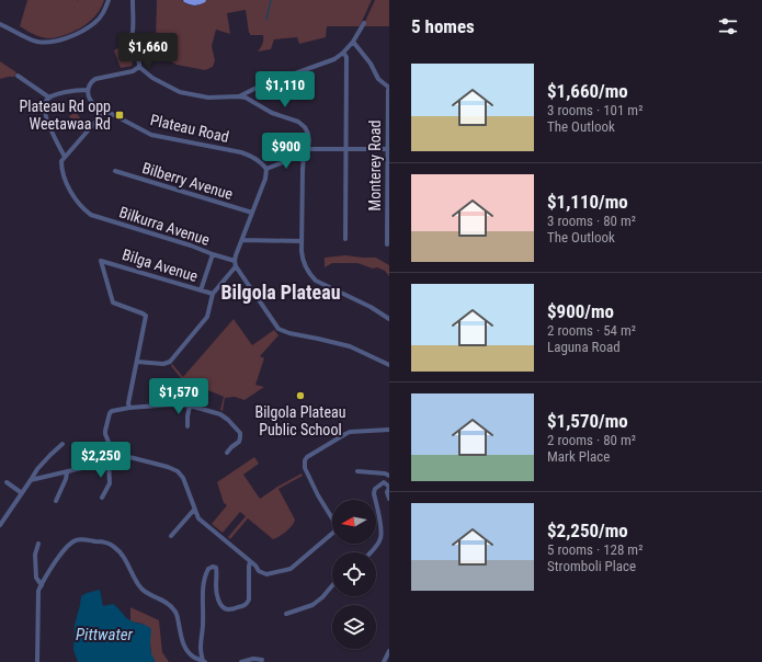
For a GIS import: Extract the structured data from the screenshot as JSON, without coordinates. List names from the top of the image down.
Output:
{
  "streets": {
    "street": [
      "Plateau Road",
      "Monterey Road",
      "Bilberry Avenue",
      "Bilkurra Avenue",
      "Bilga Avenue"
    ]
  },
  "districts": ["Bilgola Plateau"],
  "water": ["Pittwater"],
  "places": {
    "transit": ["Plateau Rd opp Weetawaa Rd"],
    "other": ["Bilgola Plateau Public School"]
  },
  "north": "left",
  "page": {
    "heading": "5 homes",
    "price": [
      "$1,660",
      "$1,110",
      "$900",
      "$1,570",
      "$2,250"
    ],
    "list": [
      {
        "name": "$1,660/mo",
        "note": "3 rooms · 101 m² · The Outlook"
      },
      {
        "name": "$1,110/mo",
        "note": "3 rooms · 80 m² · The Outlook"
      },
      {
        "name": "$900/mo",
        "note": "2 rooms · 54 m² · Laguna Road"
      },
      {
        "name": "$1,570/mo",
        "note": "2 rooms · 80 m² · Mark Place"
      },
      {
        "name": "$2,250/mo",
        "note": "5 rooms · 128 m² · Stromboli Place"
      }
    ]
  }
}
